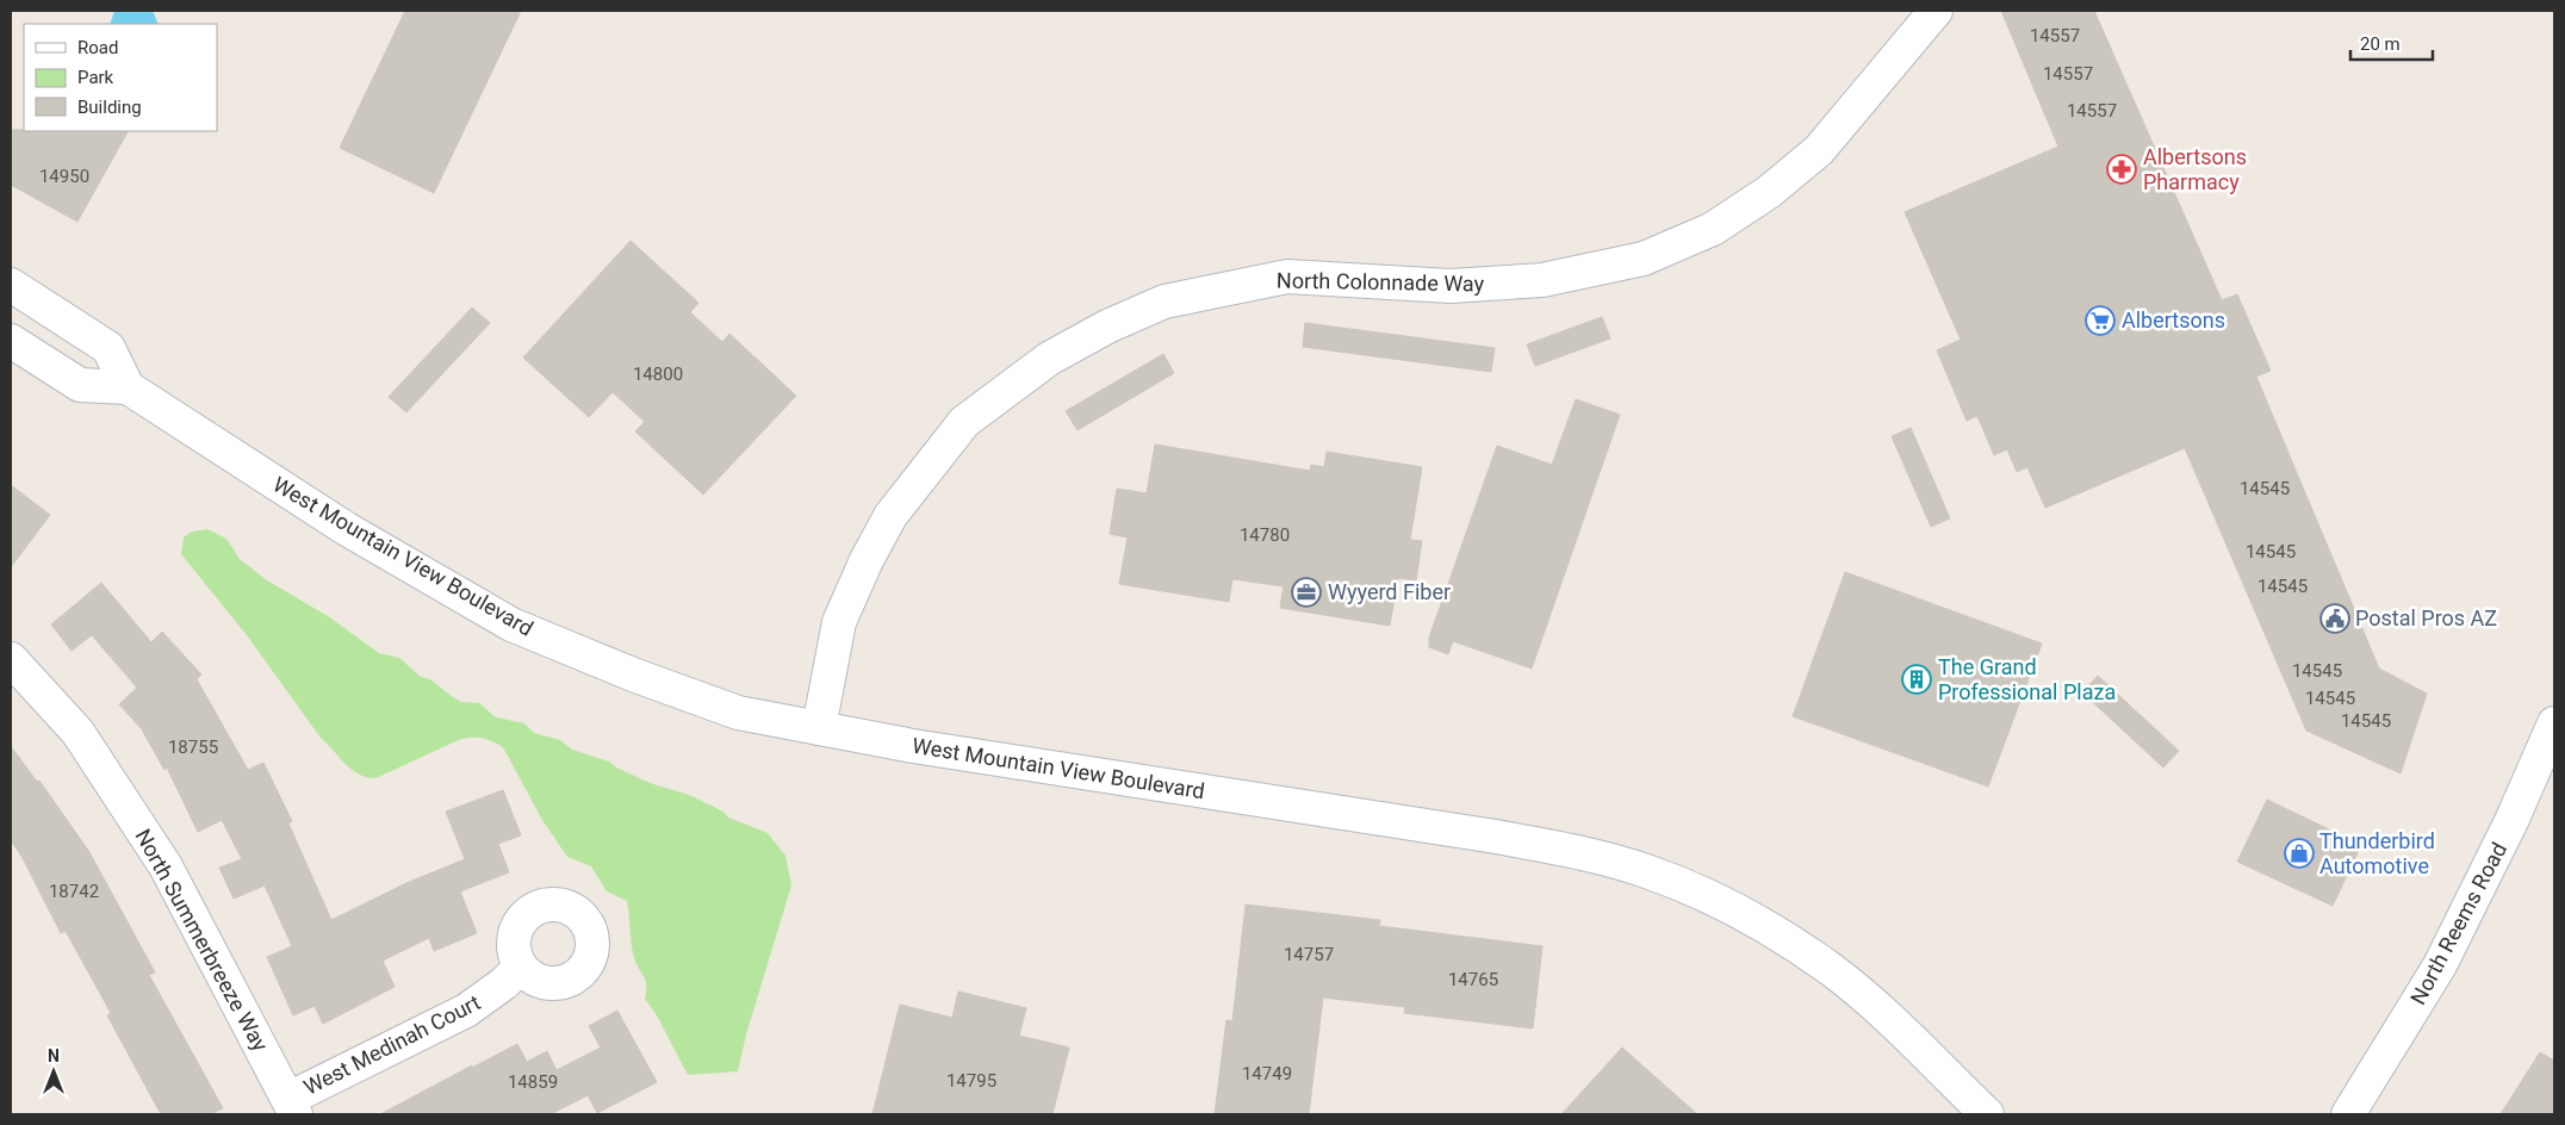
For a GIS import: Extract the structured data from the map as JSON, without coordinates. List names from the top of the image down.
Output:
{
  "streets": {
    "street": [
      "North Colonnade Way",
      "West Mountain View Boulevard",
      "North Reems Road",
      "North Summerbreeze Way",
      "West Medinah Court"
    ]
  },
  "crossings": [
    ["North Colonnade Way", "West Mountain View Boulevard"],
    ["North Summerbreeze Way", "West Medinah Court"]
  ],
  "places": {
    "pharmacy": ["Albertsons Pharmacy"],
    "supermarket": ["Albertsons"],
    "office": ["Wyyerd Fiber"],
    "public building": ["Postal Pros AZ"],
    "building": ["The Grand Professional Plaza"],
    "shop": ["Thunderbird Automotive"]
  },
  "house_numbers": [
    "14557",
    "14557",
    "14557",
    "14950",
    "14800",
    "14545",
    "14780",
    "14545",
    "14545",
    "14545",
    "14545",
    "14545",
    "18755",
    "18742",
    "14757",
    "14765",
    "14749",
    "14795",
    "14859"
  ],
  "legend": ["Road", "Park", "Building"],
  "scale_bar": "20 m",
  "north": "top"
}
